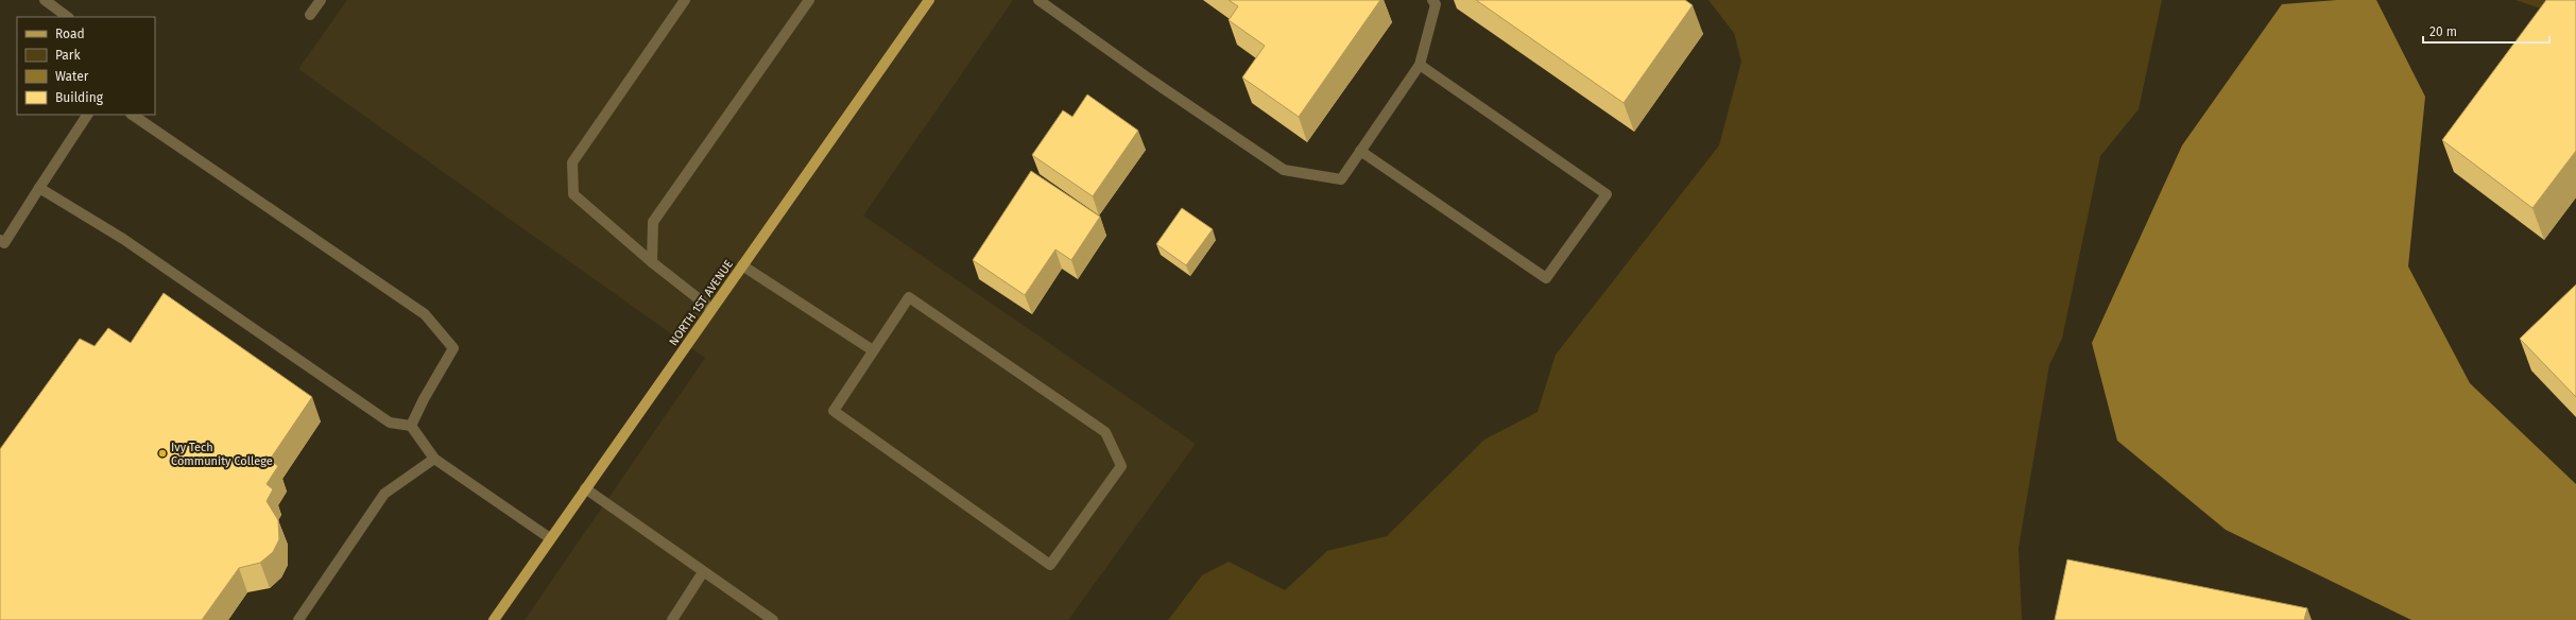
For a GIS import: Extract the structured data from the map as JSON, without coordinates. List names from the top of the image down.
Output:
{
  "streets": {
    "main road": ["NORTH 1ST AVENUE"]
  },
  "places": ["Ivy Tech Community College"],
  "legend": [
    "Road",
    "Park",
    "Water",
    "Building"
  ],
  "scale_bar": "20 m"
}
